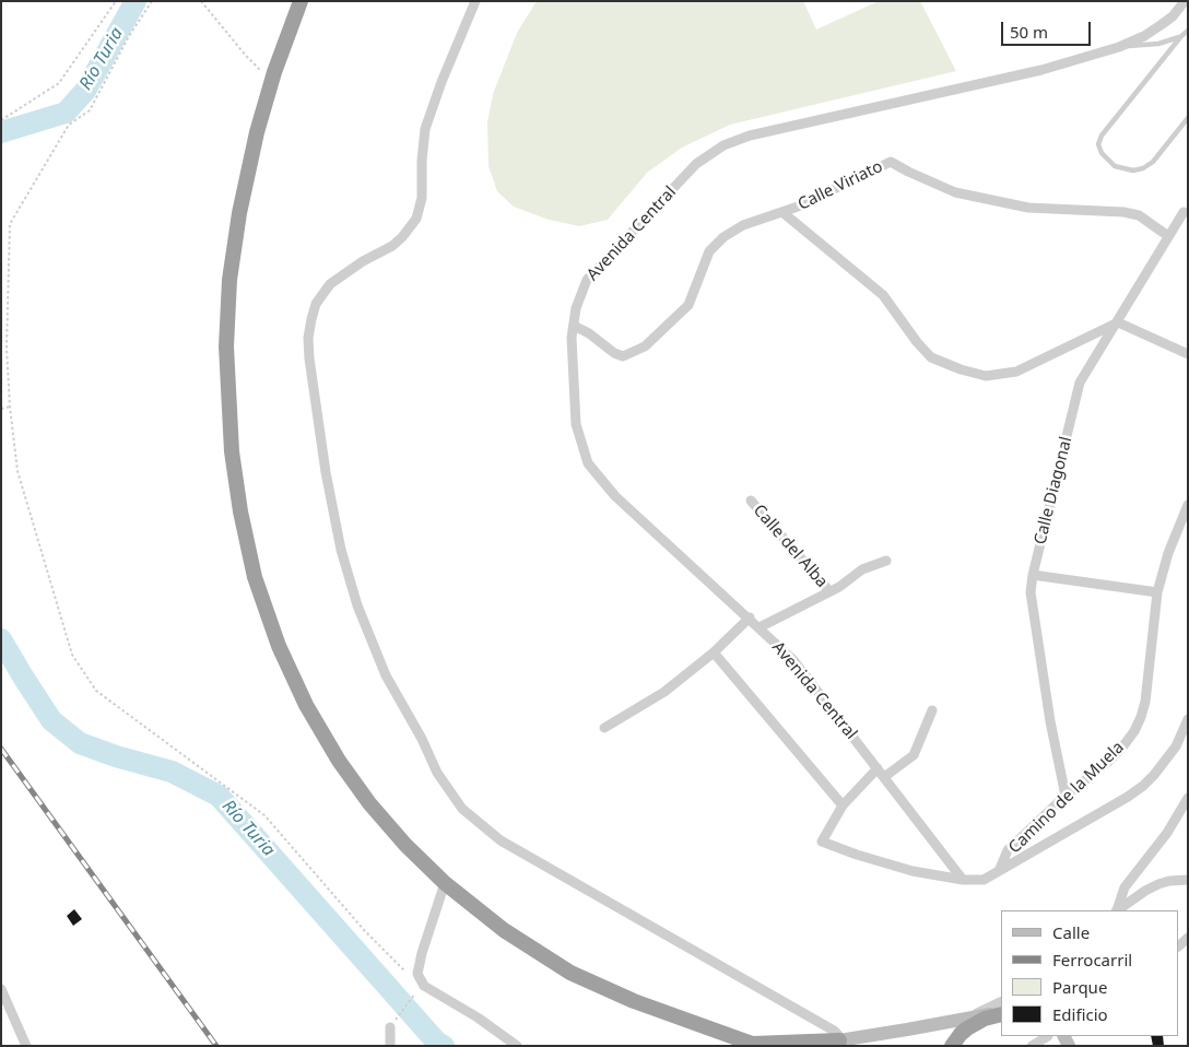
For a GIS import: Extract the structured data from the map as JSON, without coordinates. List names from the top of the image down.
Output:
{
  "streets": {
    "street": [
      "Calle Viriato",
      "Avenida Central",
      "Calle Diagonal",
      "Calle del Alba",
      "Camino de la Muela"
    ]
  },
  "crossings": [
    ["Calle Viriato", "Avenida Central"],
    ["Calle Viriato", "Calle Diagonal"],
    ["Calle Diagonal", "Camino de la Muela"]
  ],
  "water": ["Río Turia"],
  "legend": [
    "Calle",
    "Ferrocarril",
    "Parque",
    "Edificio"
  ],
  "scale_bar": "50 m"
}
